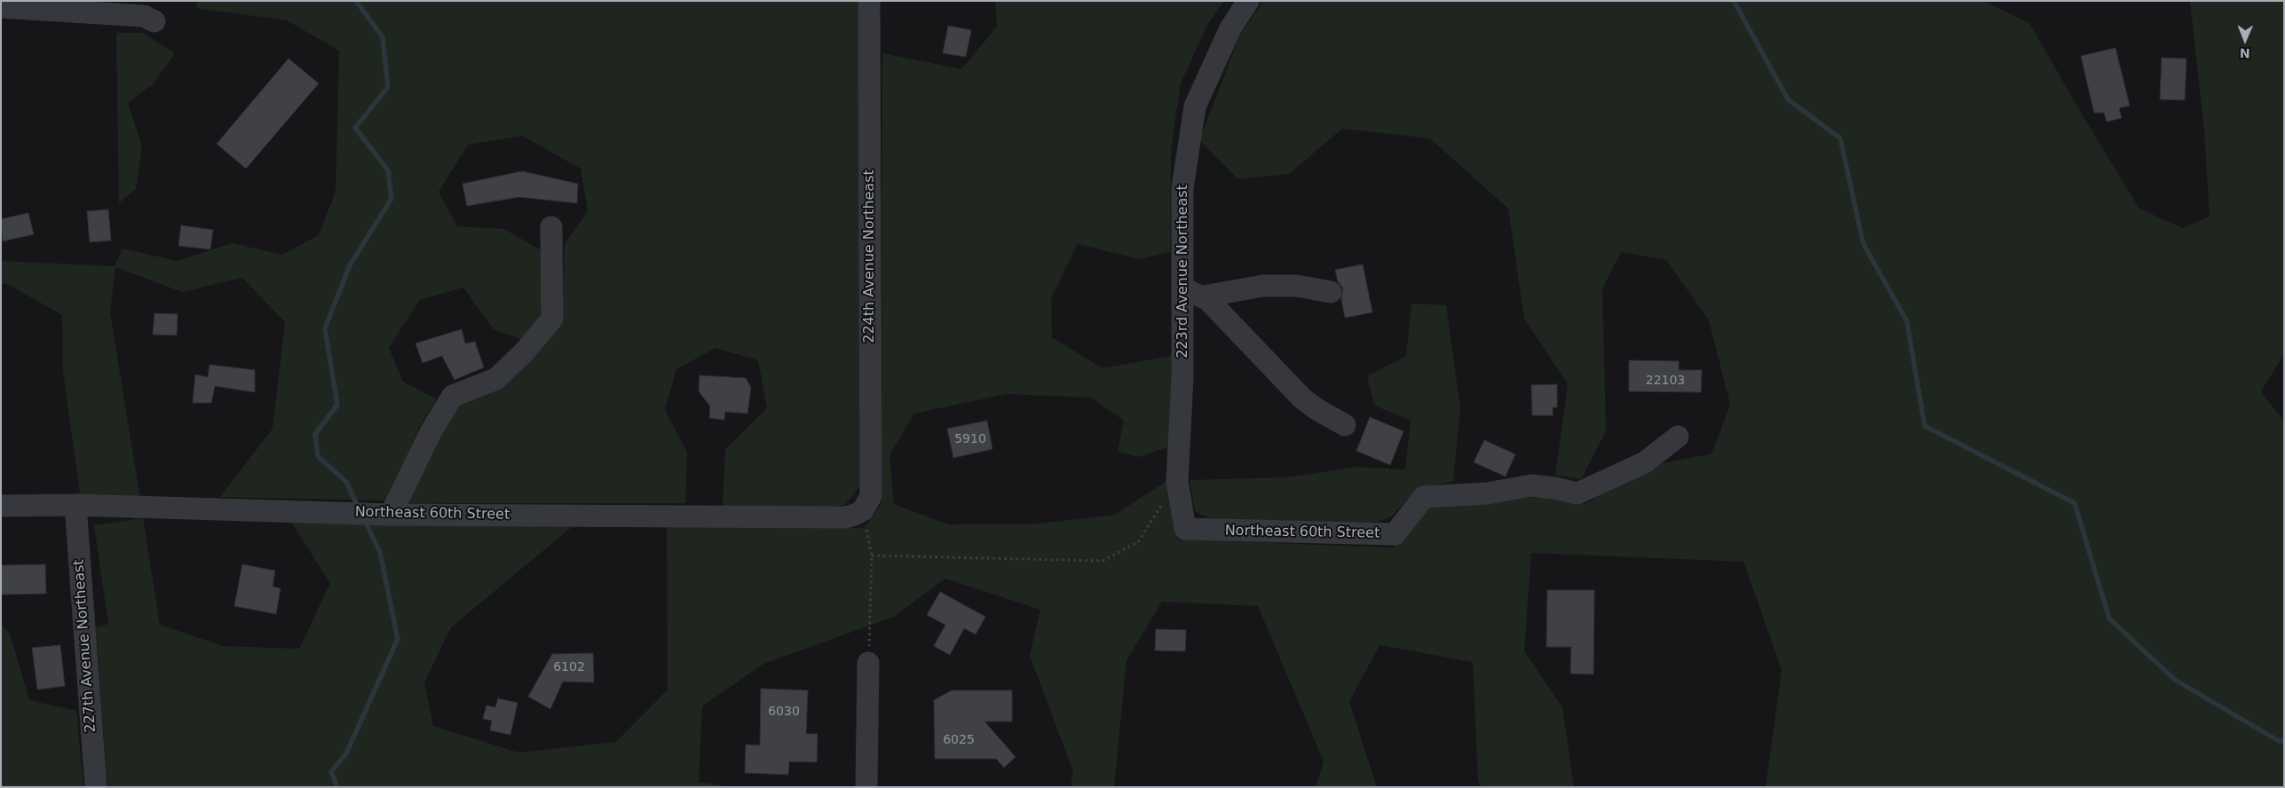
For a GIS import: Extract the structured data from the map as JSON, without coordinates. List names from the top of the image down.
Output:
{
  "streets": {
    "street": [
      "224th Avenue Northeast",
      "223rd Avenue Northeast",
      "Northeast 60th Street",
      "227th Avenue Northeast"
    ]
  },
  "crossings": [
    ["224th Avenue Northeast", "Northeast 60th Street"],
    ["223rd Avenue Northeast", "Northeast 60th Street"],
    ["Northeast 60th Street", "227th Avenue Northeast"]
  ],
  "house_numbers": [
    "22103",
    "5910",
    "6102",
    "6030",
    "6025"
  ],
  "north": "bottom"
}
